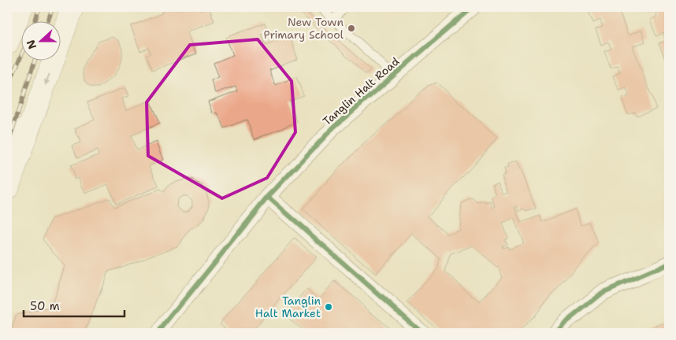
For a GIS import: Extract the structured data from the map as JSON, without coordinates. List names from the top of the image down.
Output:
{
  "streets": {
    "street": ["Tanglin Halt Road"]
  },
  "places": ["New Town Primary School", "Tanglin Halt Market"],
  "scale_bar": "50 m",
  "north": "left"
}
